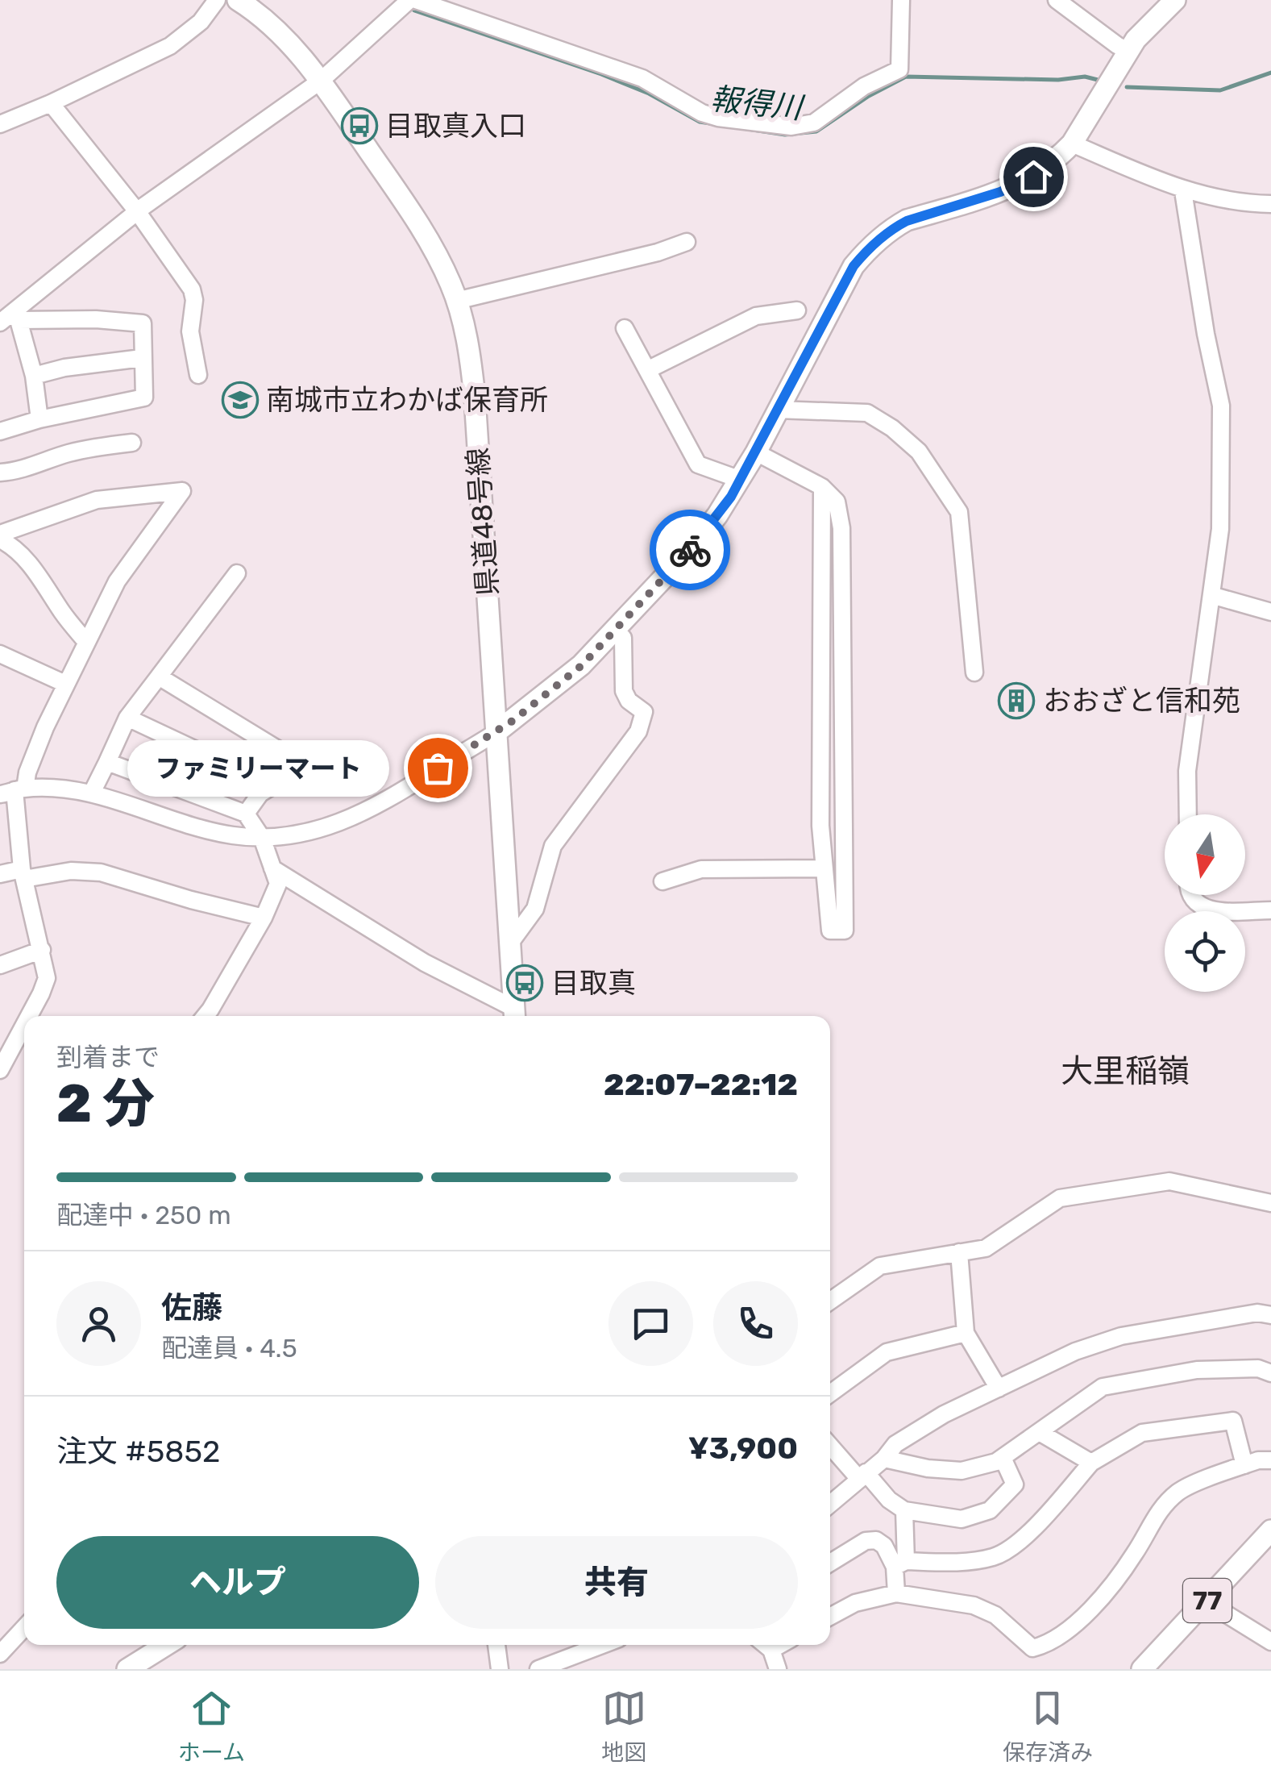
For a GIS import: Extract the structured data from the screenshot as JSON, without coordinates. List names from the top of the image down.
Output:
{
  "streets": {
    "main road": ["県道48号線", "77"]
  },
  "districts": ["大里稲嶺"],
  "water": ["報得川"],
  "places": {
    "bus stop": ["目取真入口", "目取真"],
    "school or university": ["南城市立わかば保育所"],
    "building": ["おおざと信和苑"],
    "other": ["ファミリーマート"]
  },
  "north": "bottom",
  "page": {
    "bubble": "ファミリーマート",
    "heading": ["2 分", "到着まで", "22:07–22:12"],
    "panel": [
      "佐藤",
      "配達員 · 4.5",
      "注文 #5852",
      "¥3,900"
    ],
    "bar": "配達中 · 250 m",
    "buttons": ["ヘルプ", "共有"],
    "tabs": ["ホーム", "地図", "保存済み"]
  }
}
